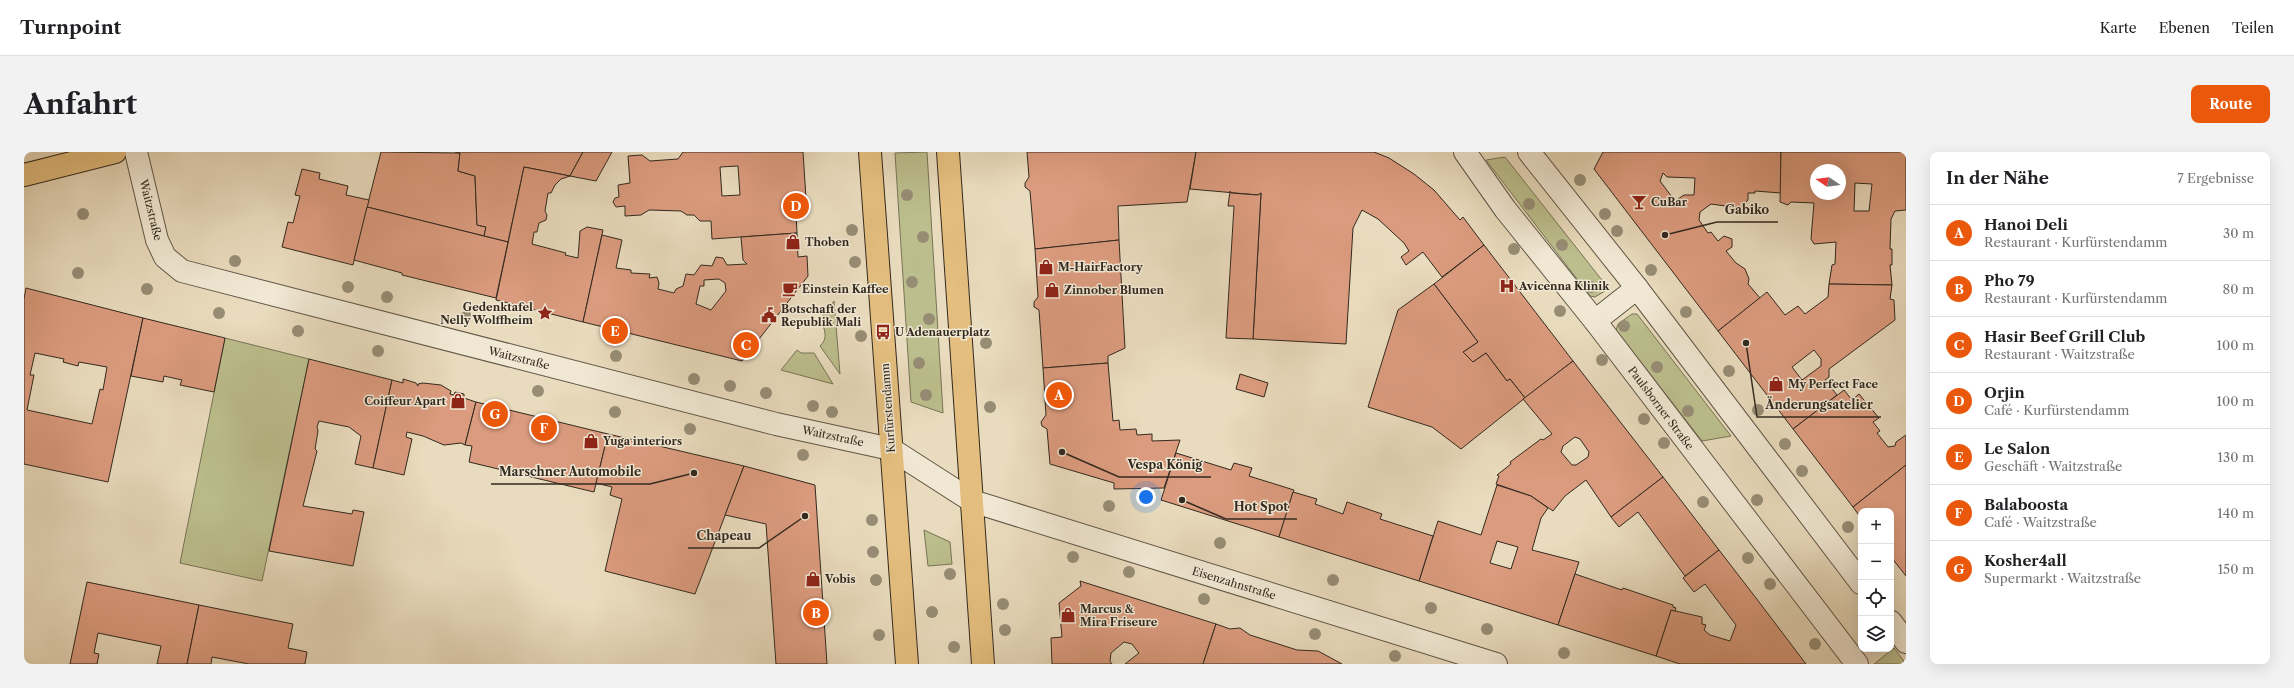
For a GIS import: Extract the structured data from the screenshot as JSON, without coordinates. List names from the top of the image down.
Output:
{
  "streets": {
    "main road": ["Kurfürstendamm"],
    "street": ["Waitzstraße", "Paulsborner Straße", "Eisenzahnstraße"]
  },
  "crossings": [
    ["Waitzstraße", "Kurfürstendamm"],
    ["Waitzstraße", "Eisenzahnstraße"]
  ],
  "places": {
    "bar": ["CuBar"],
    "other": [
      "Gabiko",
      "Änderungsatelier",
      "Vespa König",
      "Marschner Automobile",
      "Hot Spot",
      "Chapeau"
    ],
    "shop": [
      "Thoben",
      "M-HairFactory",
      "Zinnober Blumen",
      "My Perfect Face",
      "Coiffeur Apart",
      "Yuga interiors",
      "Vobis",
      "Marcus & Mira Friseure"
    ],
    "hospital": ["Avicenna Klinik"],
    "cafe": ["Einstein Kaffee"],
    "place": ["Gedenktafel Nelly Wolffheim"],
    "public building": ["Botschaft der Republik Mali"],
    "bus stop": ["U Adenauerplatz"]
  },
  "north": "left",
  "page": {
    "header": "Turnpoint",
    "nav": ["Karte", "Ebenen", "Teilen"],
    "buttons": "Route",
    "title": "Anfahrt",
    "heading": ["In der Nähe", "7 Ergebnisse"],
    "pins": [
      "D",
      "E",
      "C",
      "A",
      "G",
      "F",
      "B"
    ],
    "list": [
      {
        "mark": "A",
        "name": "Hanoi Deli",
        "note": "Restaurant · Kurfürstendamm",
        "value": "30 m"
      },
      {
        "mark": "B",
        "name": "Pho 79",
        "note": "Restaurant · Kurfürstendamm",
        "value": "80 m"
      },
      {
        "mark": "C",
        "name": "Hasir Beef Grill Club",
        "note": "Restaurant · Waitzstraße",
        "value": "100 m"
      },
      {
        "mark": "D",
        "name": "Orjin",
        "note": "Café · Kurfürstendamm",
        "value": "100 m"
      },
      {
        "mark": "E",
        "name": "Le Salon",
        "note": "Geschäft · Waitzstraße",
        "value": "130 m"
      },
      {
        "mark": "F",
        "name": "Balaboosta",
        "note": "Café · Waitzstraße",
        "value": "140 m"
      },
      {
        "mark": "G",
        "name": "Kosher4all",
        "note": "Supermarkt · Waitzstraße",
        "value": "150 m"
      }
    ],
    "map_buttons": ["+", "−"]
  }
}
